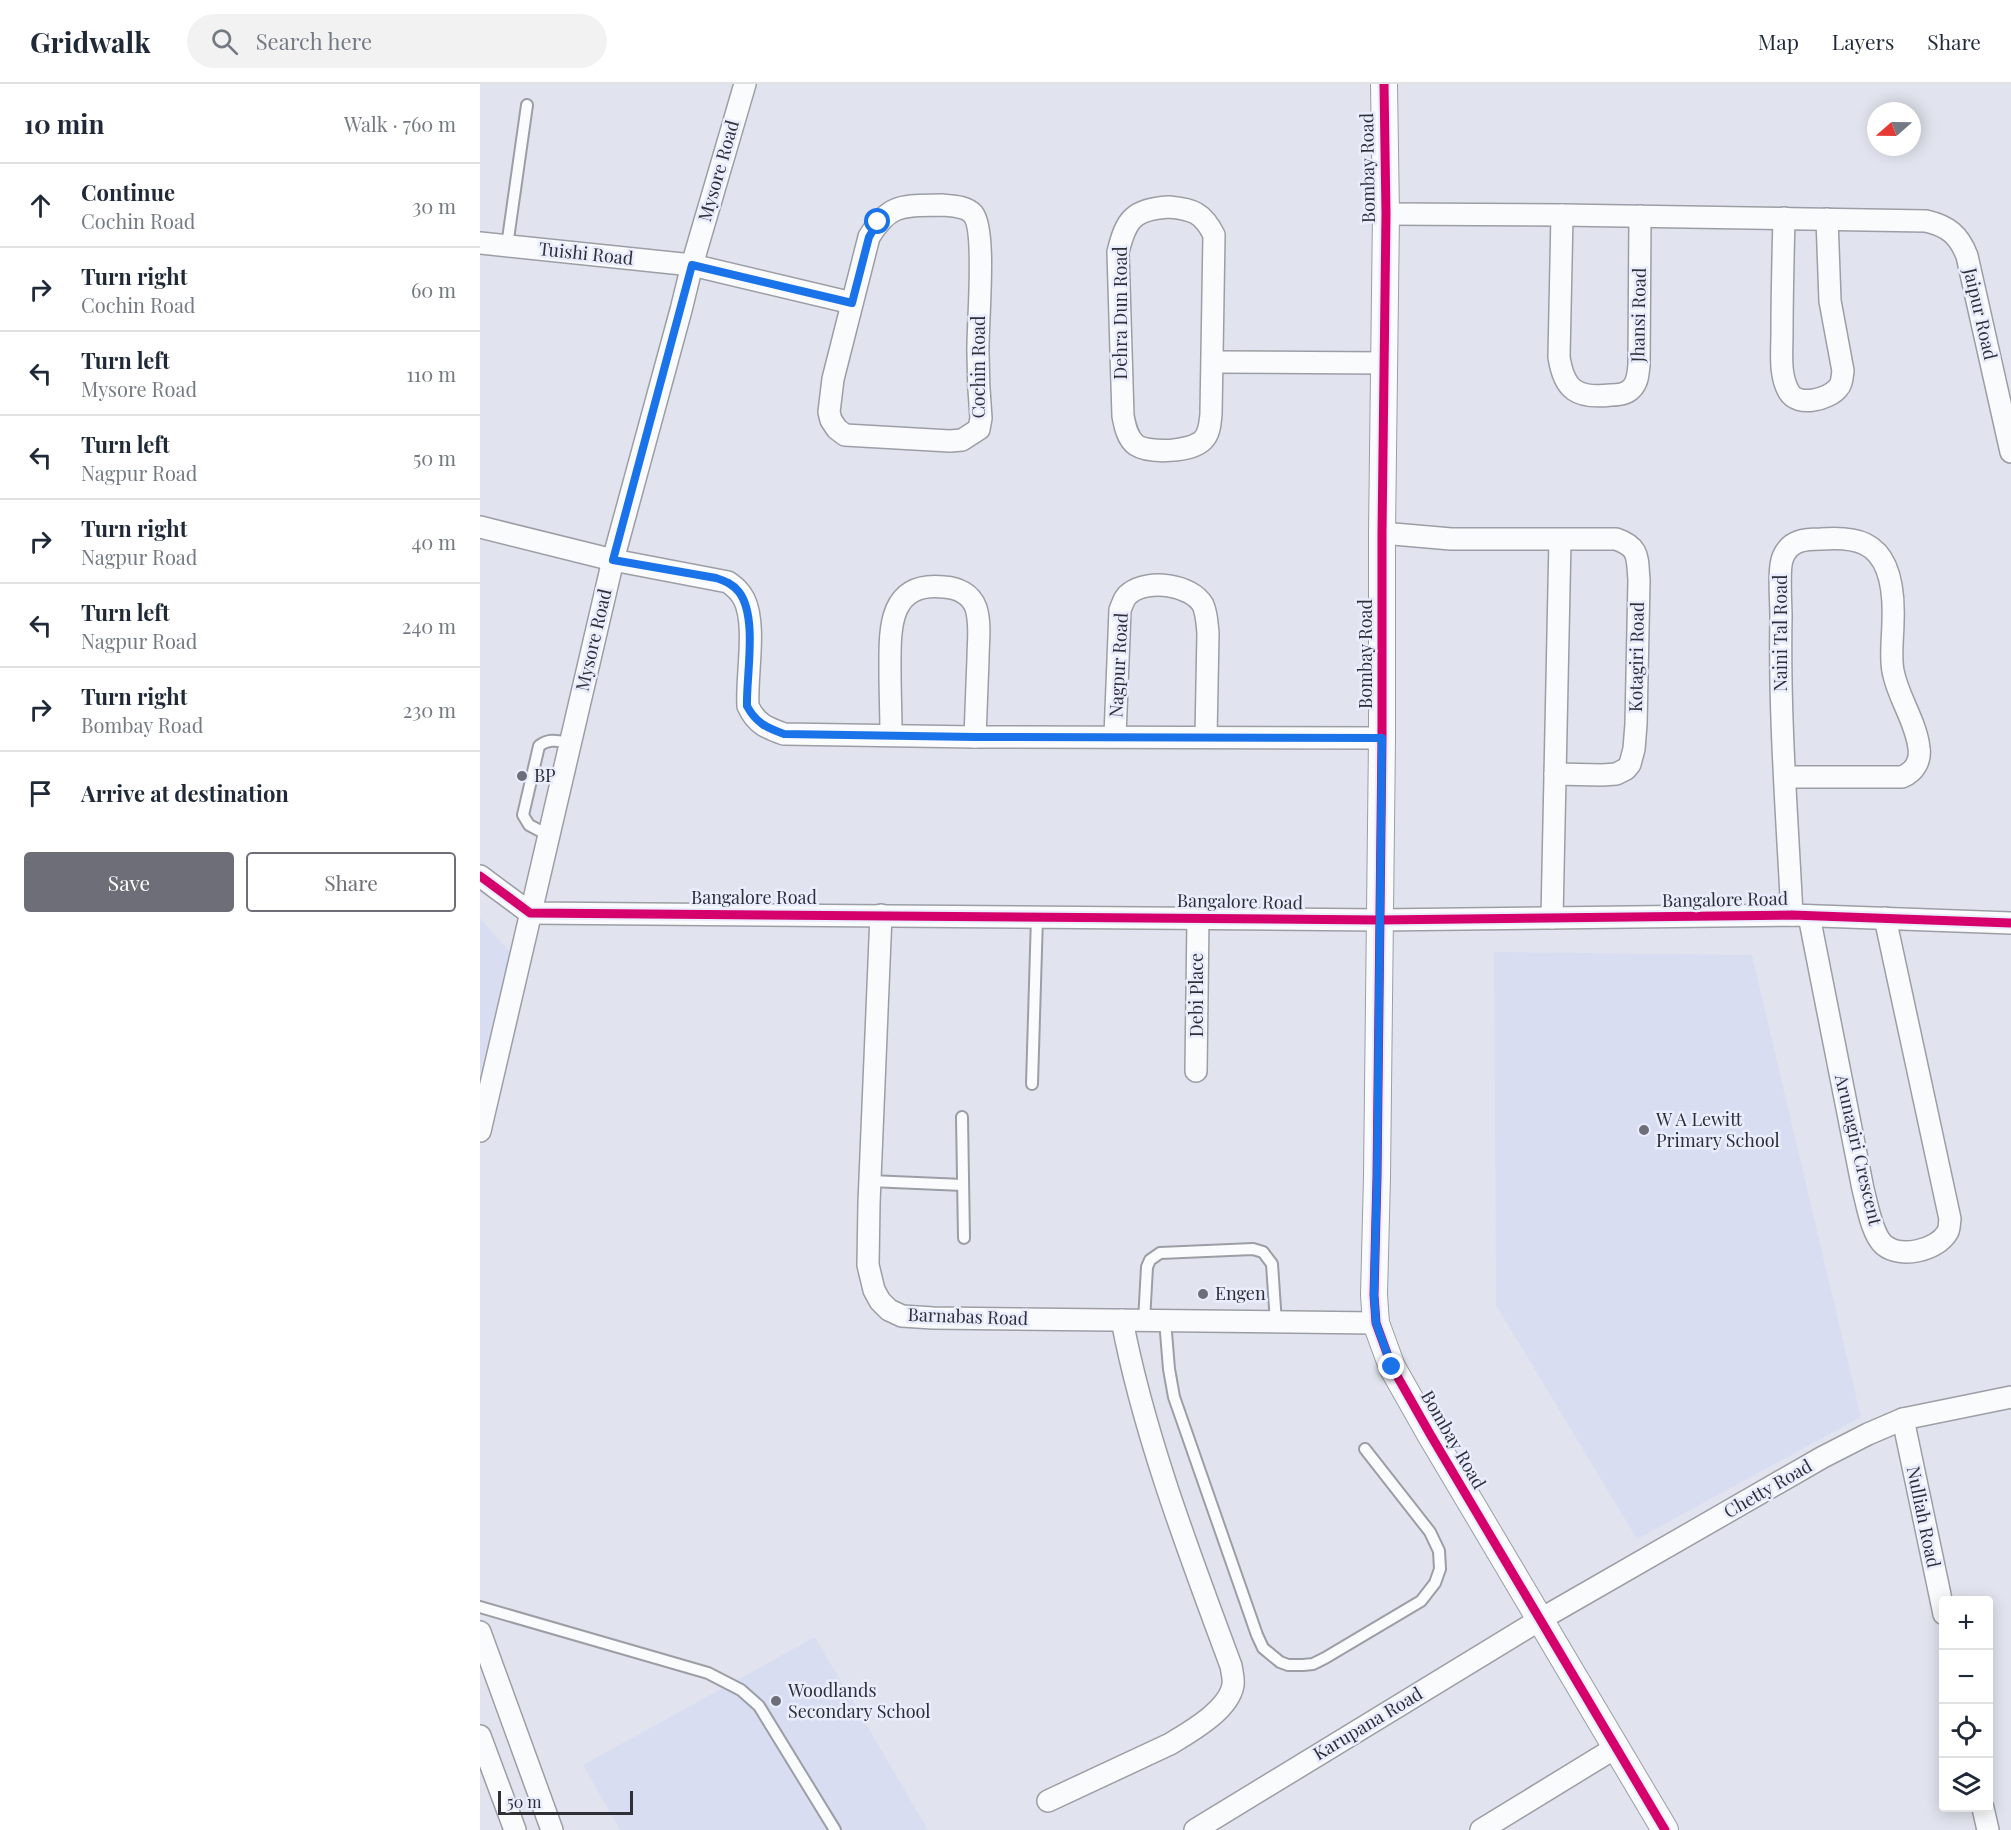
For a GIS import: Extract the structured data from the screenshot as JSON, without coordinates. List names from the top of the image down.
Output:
{
  "streets": {
    "street": [
      "Bombay Road",
      "Mysore Road",
      "Tuishi Road",
      "Dehra Dun Road",
      "Jaipur Road",
      "Jhansi Road",
      "Cochin Road",
      "Naini Tal Road",
      "Kotagiri Road",
      "Nagpur Road",
      "Bangalore Road",
      "Debi Place",
      "Arunagiri Crescent",
      "Barnabas Road",
      "Chetty Road",
      "Nulliah Road",
      "Karupana Road"
    ]
  },
  "crossings": [
    ["Bombay Road", "Kotagiri Road"],
    ["Bombay Road", "Nagpur Road"],
    ["Bombay Road", "Bangalore Road"],
    ["Bombay Road", "Barnabas Road"],
    ["Bombay Road", "Chetty Road"],
    ["Bombay Road", "Karupana Road"],
    ["Mysore Road", "Tuishi Road"],
    ["Mysore Road", "Nagpur Road"],
    ["Mysore Road", "Bangalore Road"],
    ["Naini Tal Road", "Bangalore Road"],
    ["Naini Tal Road", "Arunagiri Crescent"],
    ["Bangalore Road", "Debi Place"],
    ["Bangalore Road", "Arunagiri Crescent"],
    ["Bangalore Road", "Barnabas Road"],
    ["Chetty Road", "Nulliah Road"],
    ["Chetty Road", "Karupana Road"]
  ],
  "places": [
    "BP",
    "W A Lewitt Primary School",
    "Engen",
    "Woodlands Secondary School"
  ],
  "scale_bar": "50 m",
  "north": "left",
  "page": {
    "header": "Gridwalk",
    "search": "Search here",
    "nav": ["Map", "Layers", "Share"],
    "heading": ["10 min", "Walk · 760 m"],
    "list": [
      ["Continue", "Cochin Road", "30 m"],
      ["Turn right", "Cochin Road", "60 m"],
      ["Turn left", "Mysore Road", "110 m"],
      ["Turn left", "Nagpur Road", "50 m"],
      ["Turn right", "Nagpur Road", "40 m"],
      ["Turn left", "Nagpur Road", "240 m"],
      ["Turn right", "Bombay Road", "230 m"],
      "Arrive at destination"
    ],
    "buttons": ["Save", "Share"],
    "map_buttons": ["+", "−"],
    "scale": "50 m"
  }
}
